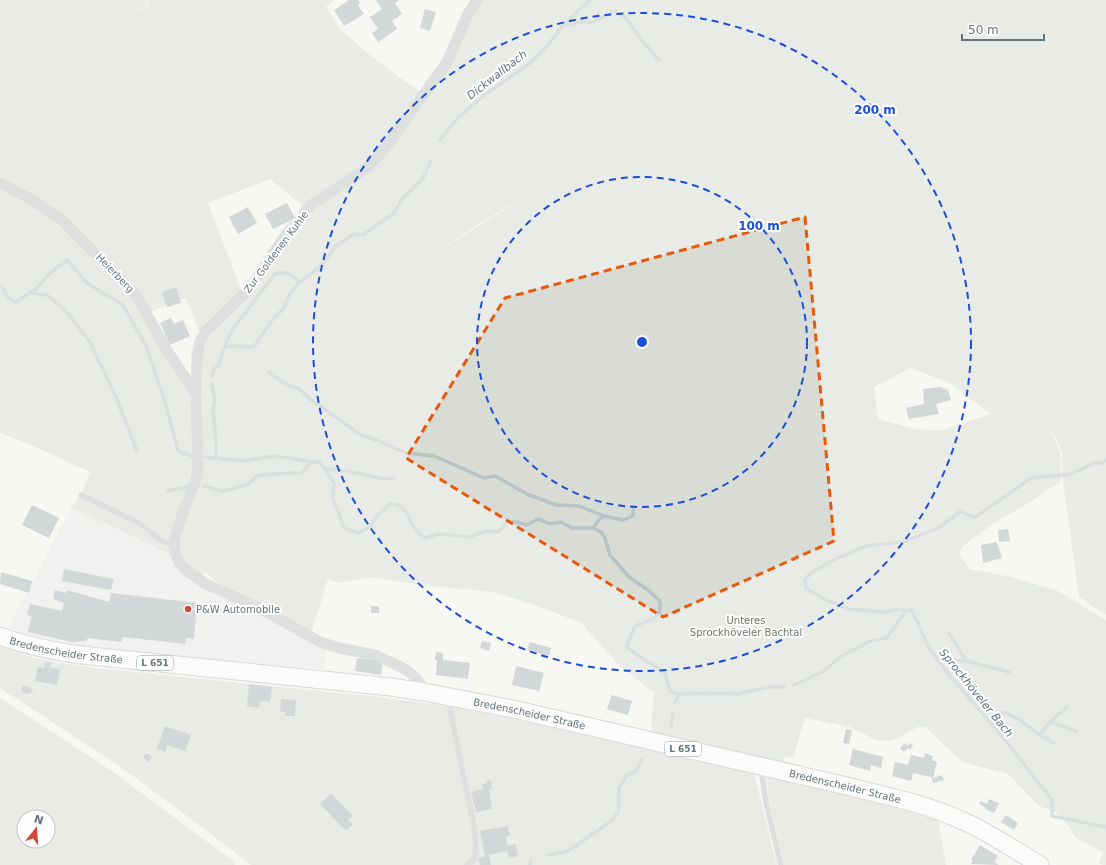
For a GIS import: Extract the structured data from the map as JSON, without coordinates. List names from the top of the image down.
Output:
{
  "streets": {
    "main road": ["Bredenscheider Straße", "L 651"],
    "street": ["Zur Goldenen Kuhle", "Heierberg"]
  },
  "crossings": [
    ["Zur Goldenen Kuhle", "Heierberg"]
  ],
  "water": ["Dickwallbach", "Sprockhöveler Bach"],
  "parks": ["Unteres Sprockhöveler Bachtal"],
  "places": ["P&W Automobile"],
  "scale_bar": "50 m",
  "north": "top",
  "rings": ["200 m", "100 m"]
}
